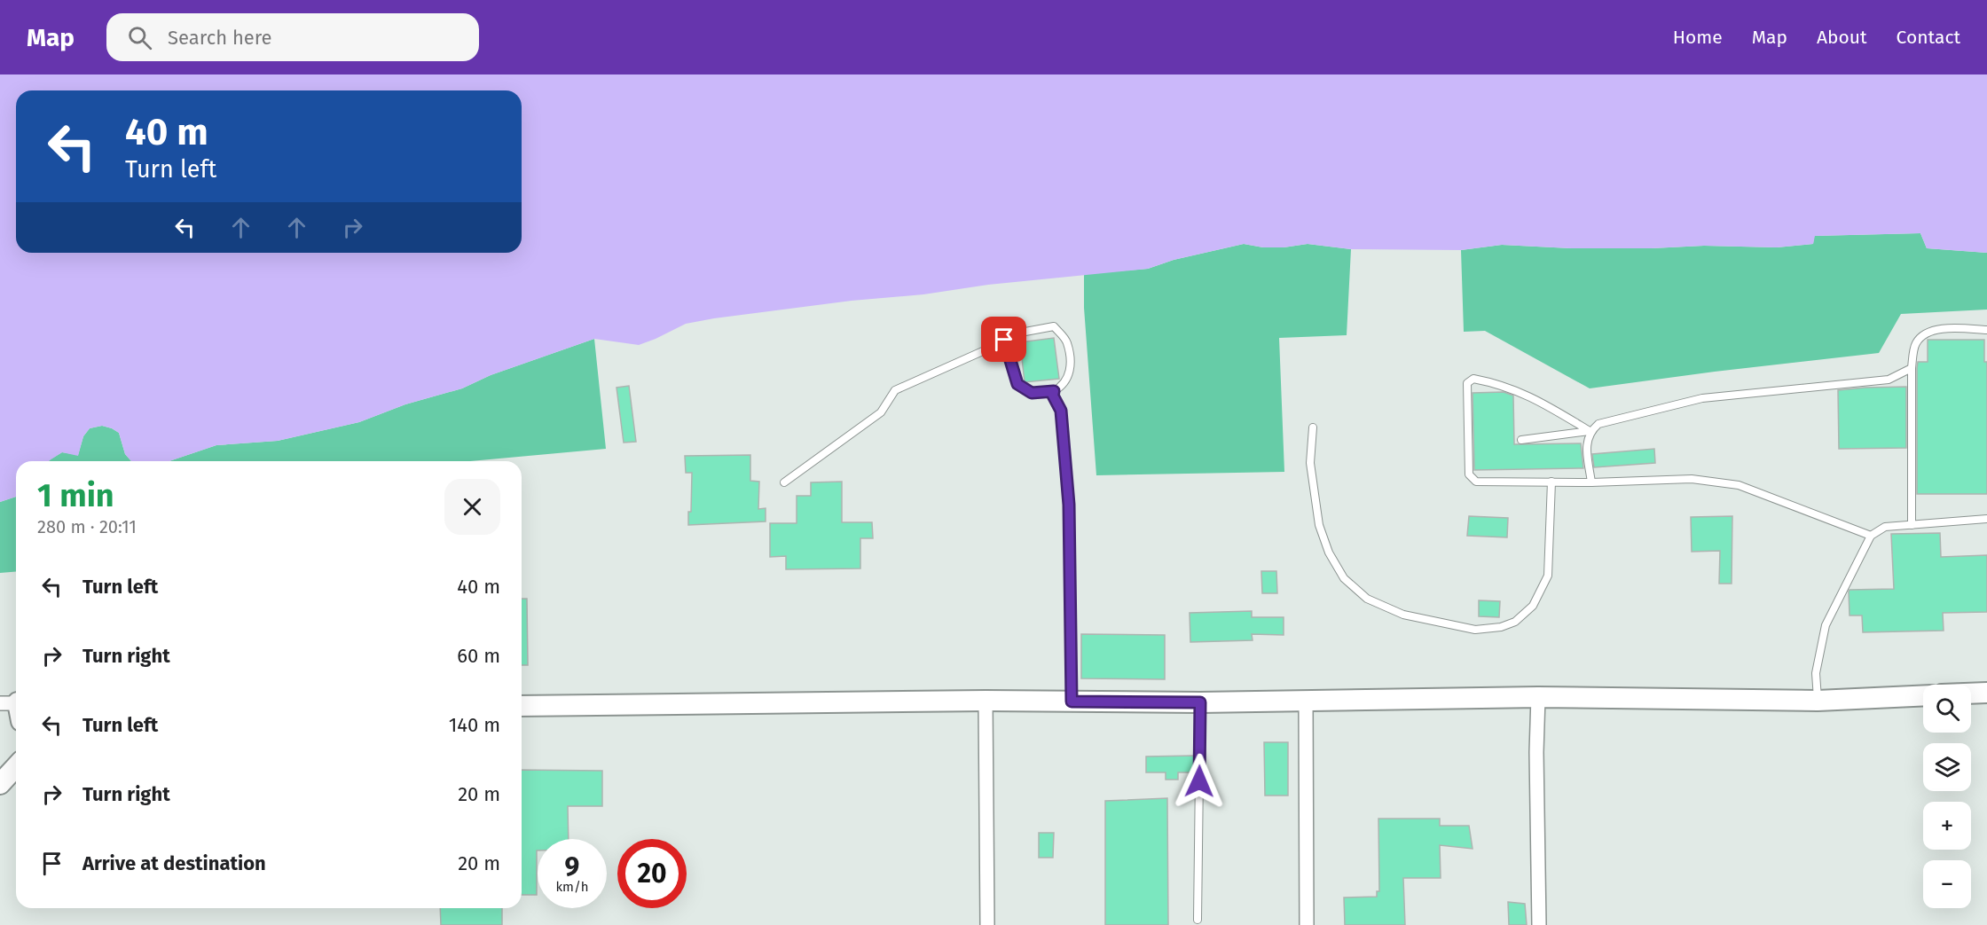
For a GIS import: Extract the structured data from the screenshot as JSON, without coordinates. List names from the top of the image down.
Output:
{
  "page": {
    "header": "Map",
    "search": "Search here",
    "nav": [
      "Home",
      "Map",
      "About",
      "Contact"
    ],
    "turn": ["40 m", "Turn left"],
    "heading": ["1 min", "280 m · 20:11"],
    "list": [
      {
        "name": "Turn left",
        "value": "40 m"
      },
      {
        "name": "Turn right",
        "value": "60 m"
      },
      {
        "name": "Turn left",
        "value": "140 m"
      },
      {
        "name": "Turn right",
        "value": "20 m"
      },
      {
        "name": "Arrive at destination",
        "value": "20 m"
      }
    ],
    "map_buttons": ["+", "−"],
    "speed": "9 km/h",
    "limit": "20"
  }
}
